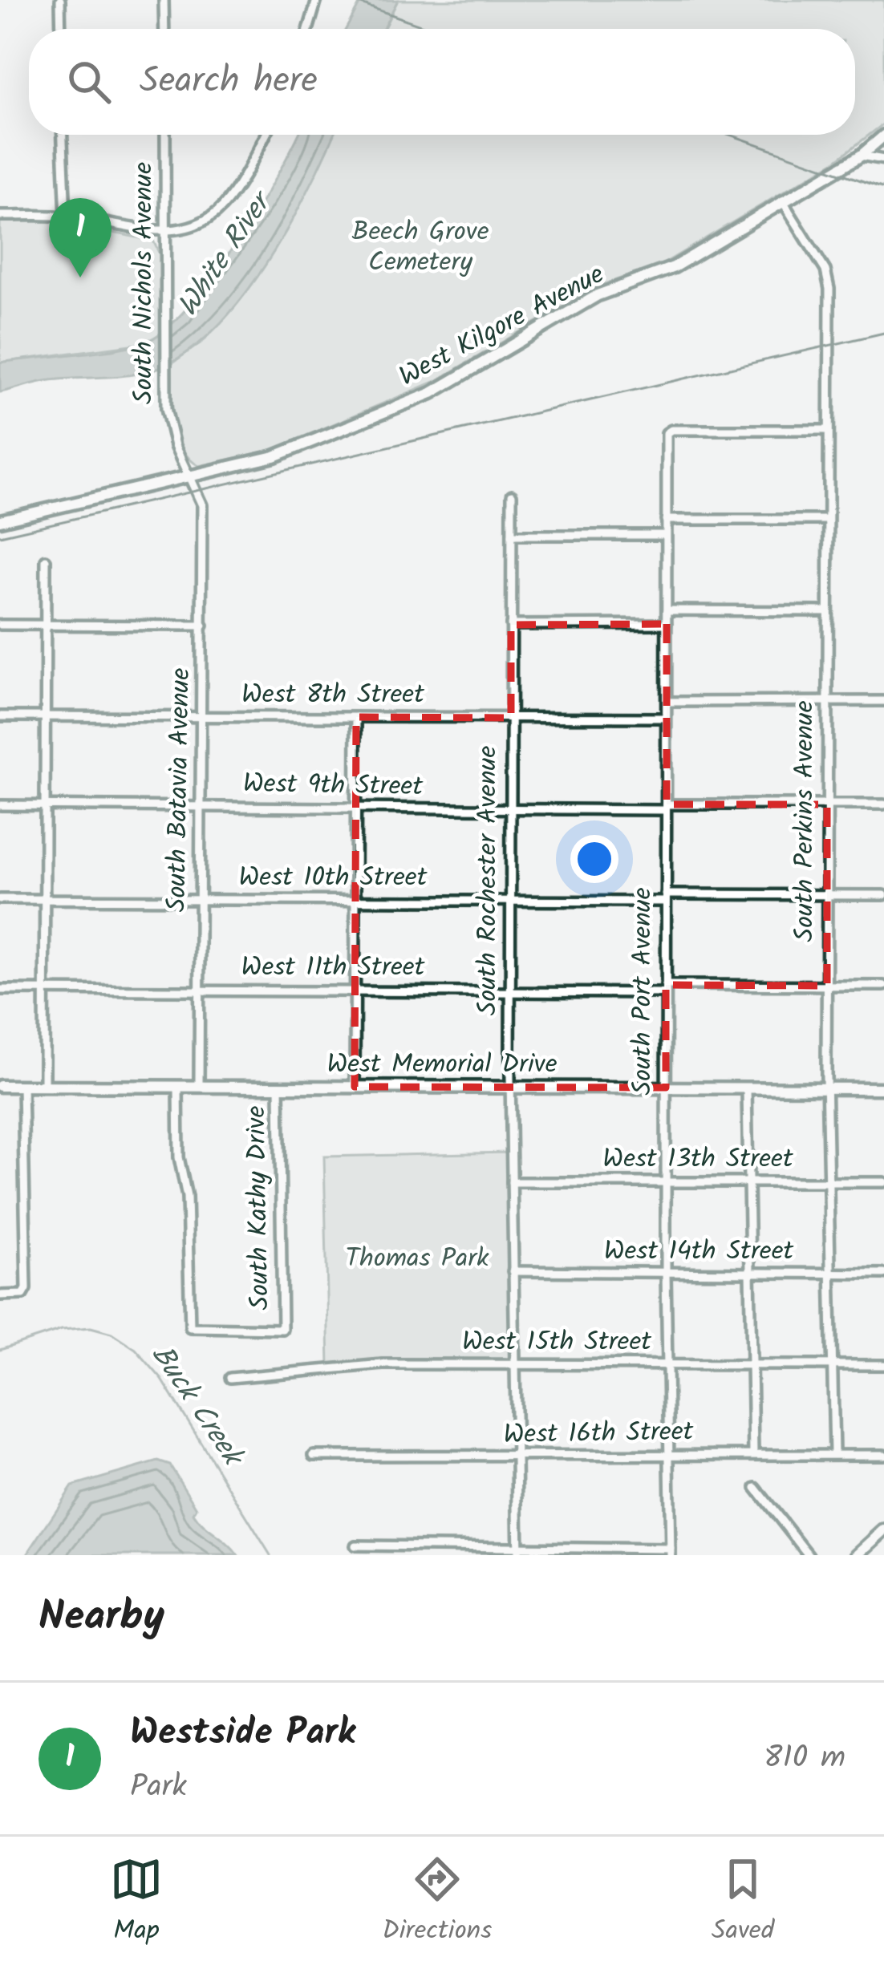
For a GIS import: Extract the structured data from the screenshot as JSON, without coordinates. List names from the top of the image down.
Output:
{
  "streets": {
    "main road": ["West Kilgore Avenue", "West Memorial Drive"],
    "street": [
      "South Nichols Avenue",
      "West 8th Street",
      "West 9th Street",
      "South Batavia Avenue",
      "South Perkins Avenue",
      "West 10th Street",
      "South Rochester Avenue",
      "West 11th Street",
      "South Port Avenue",
      "West 13th Street",
      "South Kathy Drive",
      "West 14th Street",
      "West 15th Street",
      "West 16th Street"
    ]
  },
  "crossings": [
    ["South Nichols Avenue", "West Kilgore Avenue"],
    ["South Nichols Avenue", "South Batavia Avenue"],
    ["West Kilgore Avenue", "South Perkins Avenue"],
    ["West 8th Street", "South Batavia Avenue"],
    ["West 8th Street", "South Rochester Avenue"],
    ["West 8th Street", "South Port Avenue"],
    ["West 9th Street", "South Batavia Avenue"],
    ["West 9th Street", "South Perkins Avenue"],
    ["West 9th Street", "South Rochester Avenue"],
    ["West 9th Street", "South Port Avenue"],
    ["South Batavia Avenue", "West 10th Street"],
    ["South Batavia Avenue", "West 11th Street"],
    ["South Batavia Avenue", "West Memorial Drive"],
    ["South Perkins Avenue", "West 10th Street"],
    ["South Perkins Avenue", "West 11th Street"],
    ["South Perkins Avenue", "South Port Avenue"],
    ["South Perkins Avenue", "West Memorial Drive"],
    ["South Perkins Avenue", "West 13th Street"],
    ["South Perkins Avenue", "West 14th Street"],
    ["South Perkins Avenue", "West 15th Street"],
    ["South Perkins Avenue", "West 16th Street"],
    ["West 10th Street", "South Rochester Avenue"],
    ["West 10th Street", "South Port Avenue"],
    ["South Rochester Avenue", "West 11th Street"],
    ["South Rochester Avenue", "West Memorial Drive"],
    ["South Rochester Avenue", "West 13th Street"],
    ["South Rochester Avenue", "West 14th Street"],
    ["South Rochester Avenue", "West 15th Street"],
    ["South Rochester Avenue", "West 16th Street"],
    ["West 11th Street", "South Port Avenue"],
    ["South Port Avenue", "West Memorial Drive"],
    ["South Port Avenue", "West 13th Street"],
    ["South Port Avenue", "West 14th Street"],
    ["South Port Avenue", "West 15th Street"],
    ["South Port Avenue", "West 16th Street"],
    ["West Memorial Drive", "South Kathy Drive"]
  ],
  "water": ["White River", "Buck Creek"],
  "parks": ["Beech Grove Cemetery", "Thomas Park"],
  "page": {
    "search": "Search here",
    "pins": "1",
    "heading": "Nearby",
    "list": [
      {
        "mark": "1",
        "name": "Westside Park",
        "note": "Park",
        "value": "810 m"
      }
    ],
    "nav": ["Map", "Directions", "Saved"]
  }
}
